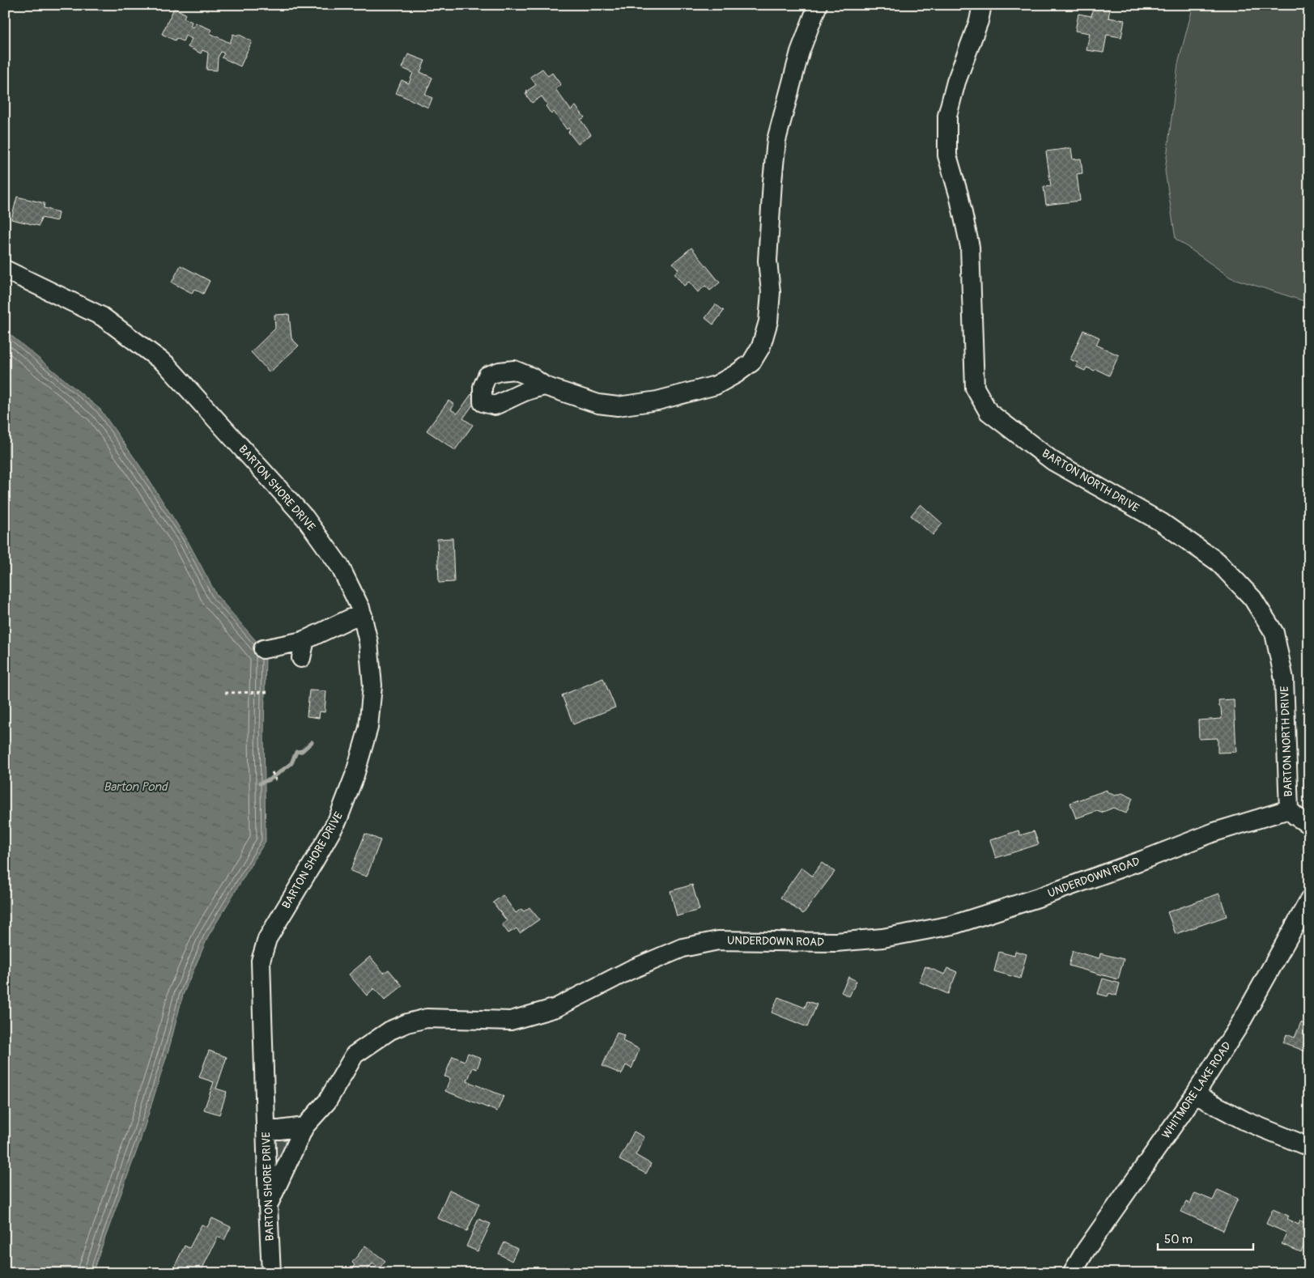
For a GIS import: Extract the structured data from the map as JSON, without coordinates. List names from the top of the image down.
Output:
{
  "streets": {
    "street": [
      "BARTON NORTH DRIVE",
      "BARTON SHORE DRIVE",
      "UNDERDOWN ROAD",
      "WHITMORE LAKE ROAD"
    ]
  },
  "crossings": [
    ["BARTON NORTH DRIVE", "UNDERDOWN ROAD"],
    ["BARTON SHORE DRIVE", "UNDERDOWN ROAD"]
  ],
  "water": ["Barton Pond"],
  "scale_bar": "50 m"
}
